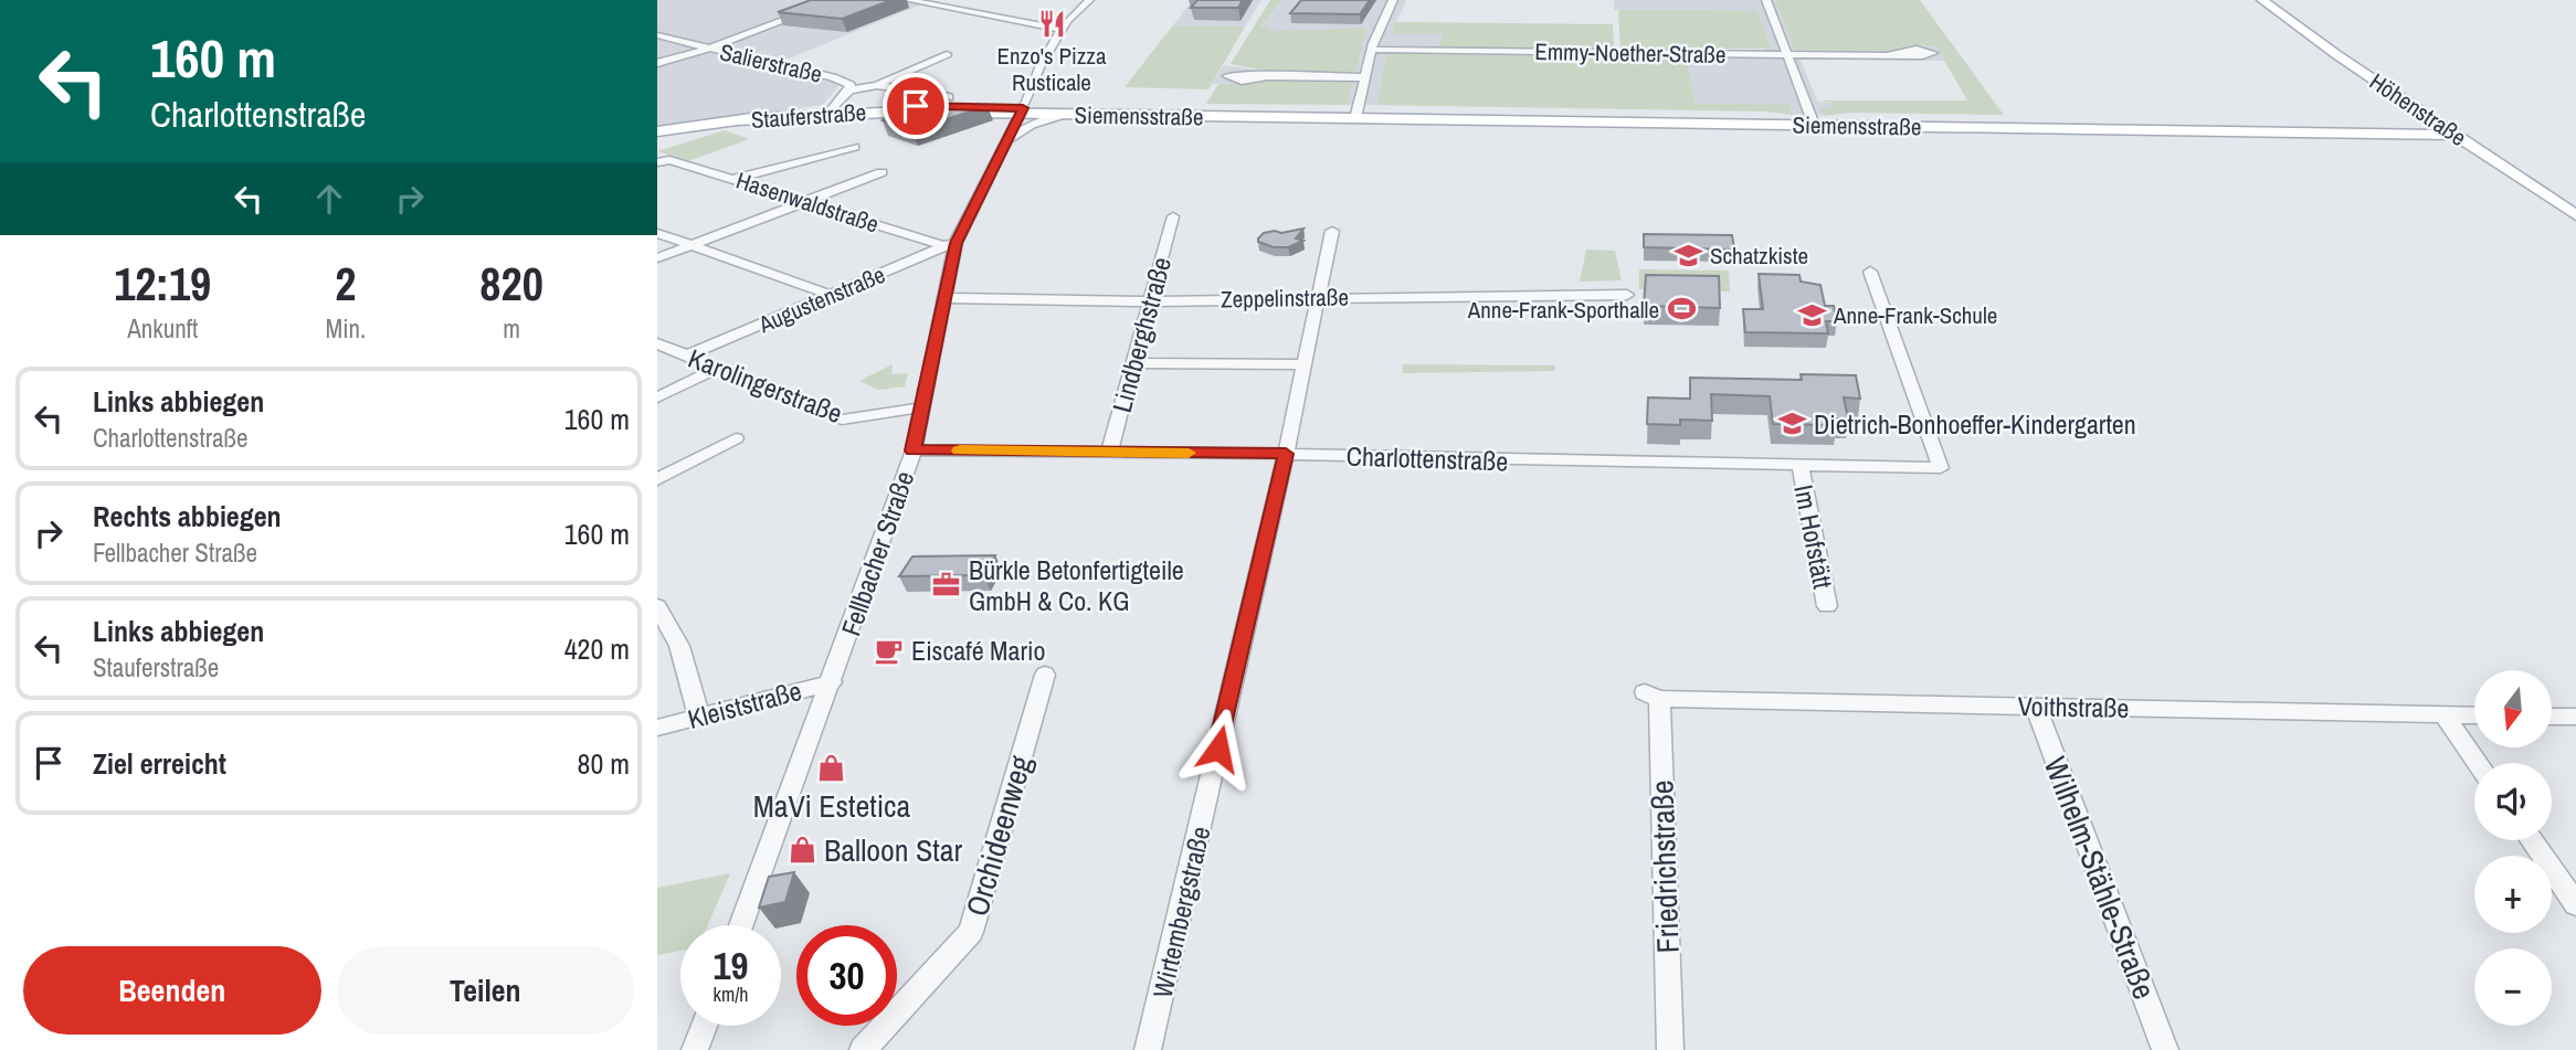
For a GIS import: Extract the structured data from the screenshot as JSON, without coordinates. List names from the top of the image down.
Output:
{
  "streets": {
    "main road": ["Höhenstraße", "Stauferstraße", "Siemensstraße"],
    "street": [
      "Emmy-Noether-Straße",
      "Salierstraße",
      "Hasenwaldstraße",
      "Zeppelinstraße",
      "Augustenstraße",
      "Lindberghstraße",
      "Karolingerstraße",
      "Charlottenstraße",
      "Im Hofstätt",
      "Fellbacher Straße",
      "Kleiststraße",
      "Voithstraße",
      "Orchideenweg",
      "Friedrichstraße",
      "Wilhelm-Stähle-Straße",
      "Wirtembergstraße"
    ]
  },
  "crossings": [
    ["Salierstraße", "Stauferstraße"],
    ["Höhenstraße", "Siemensstraße"],
    ["Stauferstraße", "Siemensstraße"],
    ["Stauferstraße", "Fellbacher Straße"],
    ["Siemensstraße", "Fellbacher Straße"],
    ["Hasenwaldstraße", "Augustenstraße"],
    ["Hasenwaldstraße", "Fellbacher Straße"],
    ["Zeppelinstraße", "Lindberghstraße"],
    ["Zeppelinstraße", "Fellbacher Straße"],
    ["Zeppelinstraße", "Wirtembergstraße"],
    ["Augustenstraße", "Karolingerstraße"],
    ["Augustenstraße", "Fellbacher Straße"],
    ["Lindberghstraße", "Charlottenstraße"],
    ["Karolingerstraße", "Fellbacher Straße"],
    ["Charlottenstraße", "Im Hofstätt"],
    ["Charlottenstraße", "Fellbacher Straße"],
    ["Charlottenstraße", "Wirtembergstraße"],
    ["Fellbacher Straße", "Kleiststraße"],
    ["Voithstraße", "Friedrichstraße"],
    ["Voithstraße", "Wilhelm-Stähle-Straße"]
  ],
  "places": {
    "restaurant": ["Enzo's Pizza Rusticale"],
    "school or university": ["Schatzkiste", "Anne-Frank-Schule", "Dietrich-Bonhoeffer-Kindergarten"],
    "sports": ["Anne-Frank-Sporthalle"],
    "office": ["Bürkle Betonfertigteile GmbH & Co. KG"],
    "cafe": ["Eiscafé Mario"],
    "shop": ["MaVi Estetica", "Balloon Star"]
  },
  "north": "bottom",
  "page": {
    "turn": ["160 m", "Charlottenstraße"],
    "eta": [
      "12:19",
      "Ankunft",
      "2",
      "Min.",
      "820",
      "m"
    ],
    "list": [
      {
        "name": "Links abbiegen",
        "note": "Charlottenstraße",
        "value": "160 m"
      },
      {
        "name": "Rechts abbiegen",
        "note": "Fellbacher Straße",
        "value": "160 m"
      },
      {
        "name": "Links abbiegen",
        "note": "Stauferstraße",
        "value": "420 m"
      },
      {
        "name": "Ziel erreicht",
        "value": "80 m"
      }
    ],
    "map_buttons": ["+", "−"],
    "speed": "19 km/h",
    "limit": "30",
    "buttons": ["Beenden", "Teilen"]
  }
}
